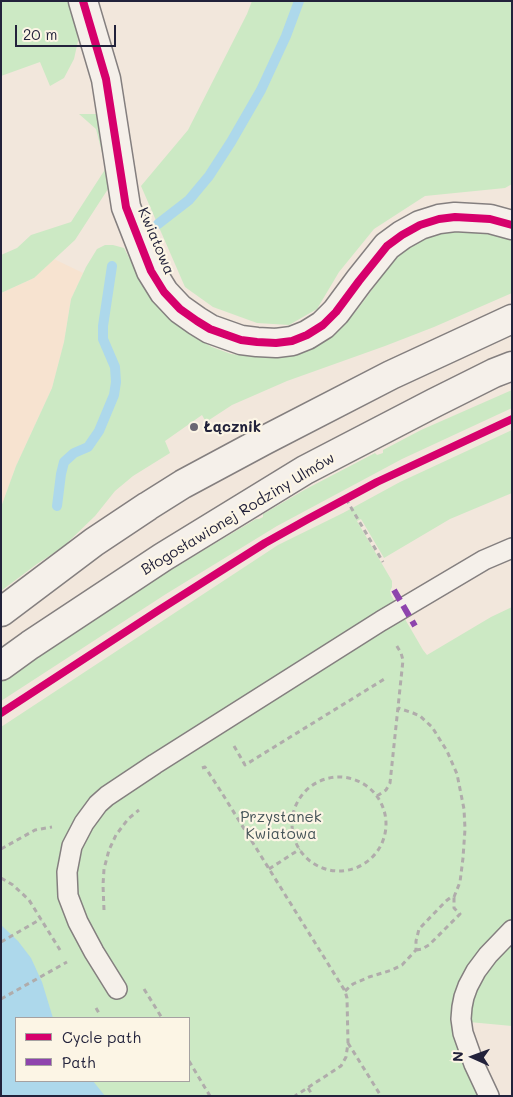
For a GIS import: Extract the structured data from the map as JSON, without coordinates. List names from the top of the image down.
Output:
{
  "streets": {
    "main road": ["Kwiatowa", "Błogosławionej Rodziny Ulmów"]
  },
  "parks": ["Przystanek Kwiatowa"],
  "places": ["Łącznik"],
  "legend": ["Cycle path", "Path"],
  "scale_bar": "20 m",
  "north": "left"
}
